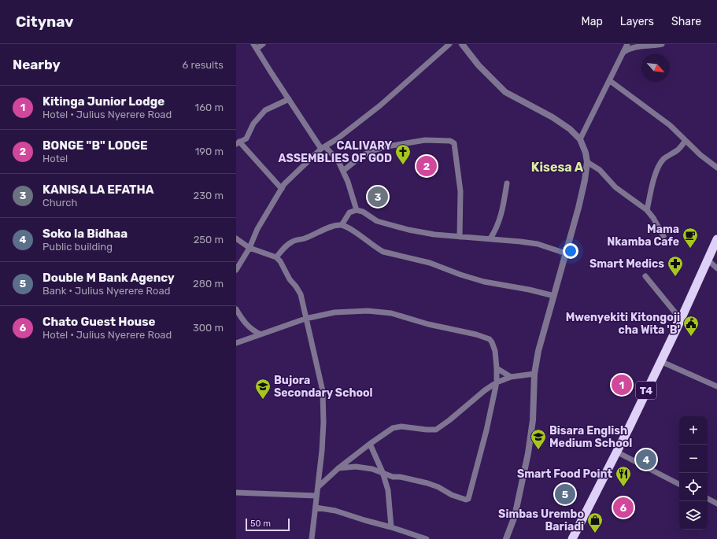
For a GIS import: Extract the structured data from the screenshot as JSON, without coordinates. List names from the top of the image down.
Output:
{
  "streets": {
    "highway": ["T4"]
  },
  "districts": ["Kisesa A"],
  "places": {
    "church": ["CALIVARY ASSEMBLIES OF GOD"],
    "cafe": ["Mama Nkamba Cafe"],
    "pharmacy": ["Smart Medics"],
    "public building": ["Mwenyekiti Kitongoji cha Wita 'B'"],
    "school or university": ["Bujora Secondary School", "Bisara English Medium School"],
    "restaurant": ["Smart Food Point"],
    "shop": ["Simbas Urembo Bariadi"]
  },
  "scale_bar": "50 m",
  "north": "bottom right",
  "page": {
    "header": "Citynav",
    "nav": ["Map", "Layers", "Share"],
    "heading": ["Nearby", "6 results"],
    "list": [
      {
        "mark": "1",
        "name": "Kitinga Junior Lodge",
        "note": "Hotel · Julius Nyerere Road",
        "value": "160 m"
      },
      {
        "mark": "2",
        "name": "BONGE \"B\" LODGE",
        "note": "Hotel",
        "value": "190 m"
      },
      {
        "mark": "3",
        "name": "KANISA LA EFATHA",
        "note": "Church",
        "value": "230 m"
      },
      {
        "mark": "4",
        "name": "Soko la Bidhaa",
        "note": "Public building",
        "value": "250 m"
      },
      {
        "mark": "5",
        "name": "Double M Bank Agency",
        "note": "Bank · Julius Nyerere Road",
        "value": "280 m"
      },
      {
        "mark": "6",
        "name": "Chato Guest House",
        "note": "Hotel · Julius Nyerere Road",
        "value": "300 m"
      }
    ],
    "pins": [
      "2",
      "3",
      "1",
      "4",
      "5",
      "6"
    ],
    "map_buttons": ["+", "−"],
    "scale": "50 m"
  }
}
